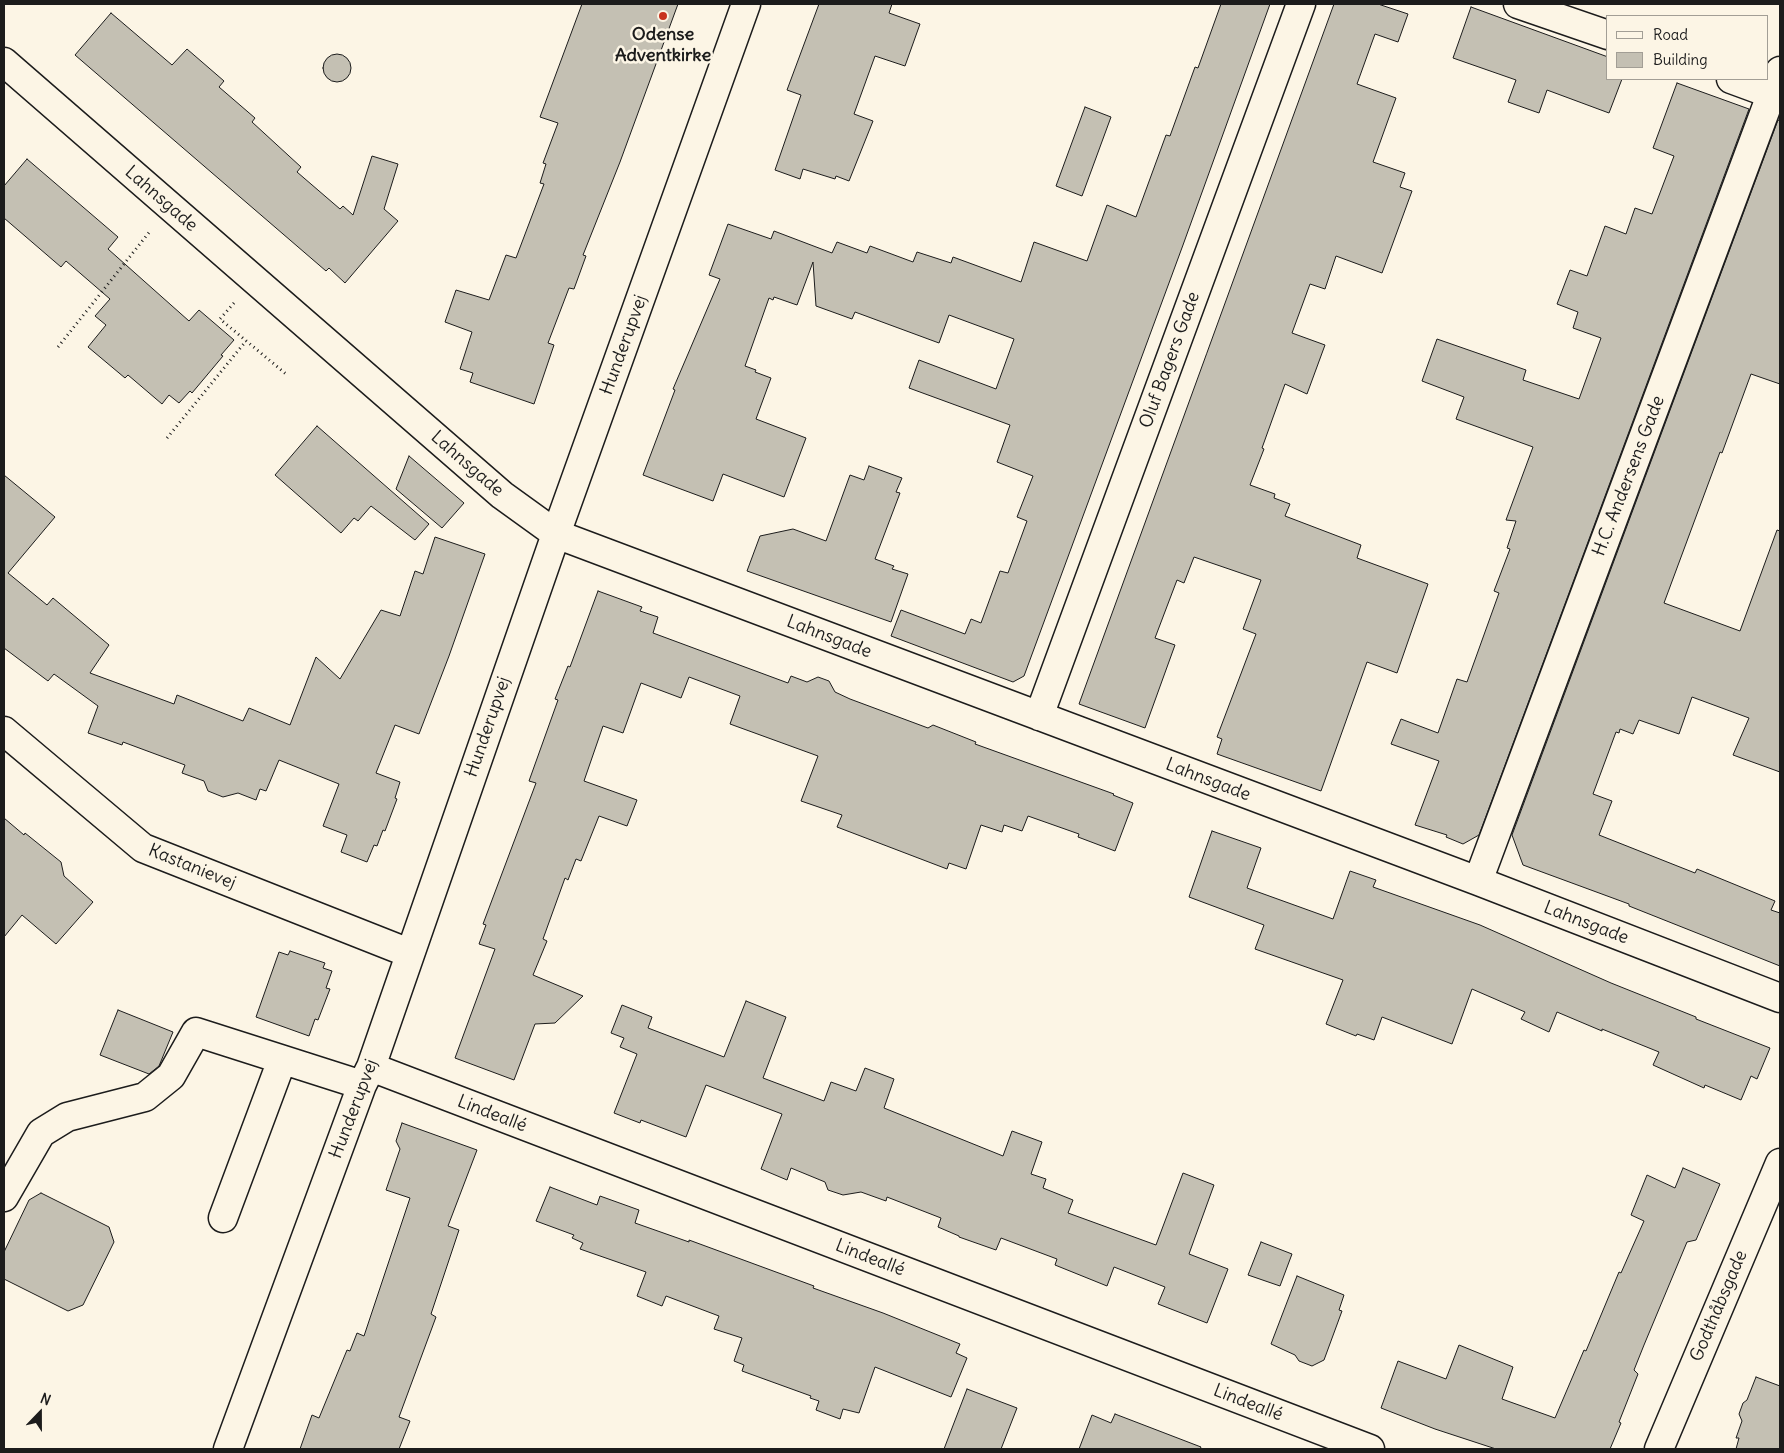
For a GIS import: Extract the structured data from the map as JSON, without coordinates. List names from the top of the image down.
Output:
{
  "streets": {
    "street": [
      "Lahnsgade",
      "Hunderupvej",
      "Oluf Bagers Gade",
      "H.C. Andersens Gade",
      "Kastanievej",
      "Lindeallé",
      "Godthåbsgade"
    ]
  },
  "crossings": [
    ["Lahnsgade", "Hunderupvej"],
    ["Lahnsgade", "Oluf Bagers Gade"],
    ["Lahnsgade", "H.C. Andersens Gade"],
    ["Hunderupvej", "Kastanievej"],
    ["Hunderupvej", "Lindeallé"]
  ],
  "places": ["Odense Adventkirke"],
  "legend": ["Road", "Building"],
  "north": "top"
}
